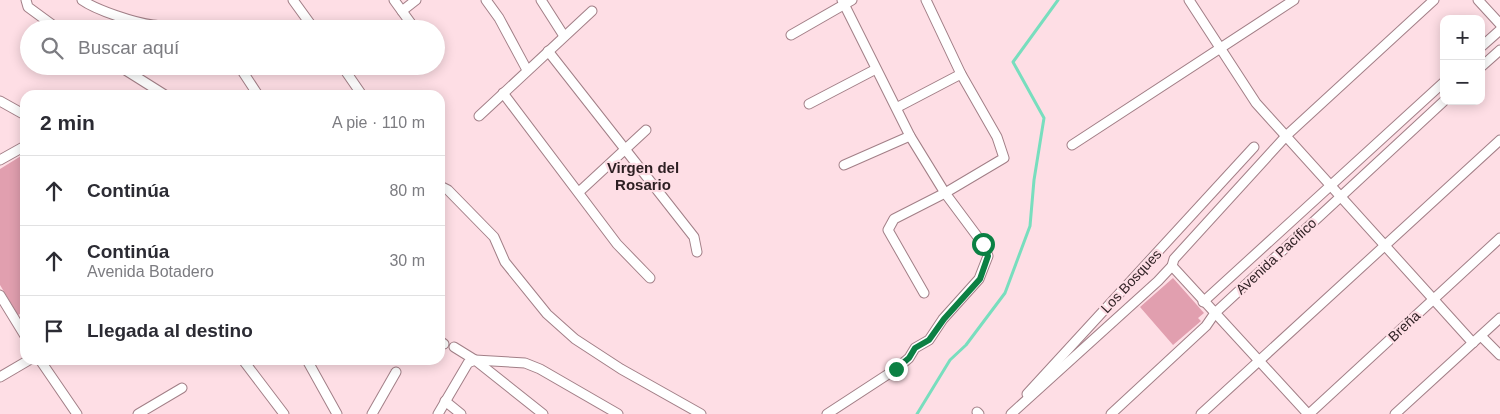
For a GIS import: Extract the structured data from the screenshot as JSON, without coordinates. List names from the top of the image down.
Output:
{
  "streets": {
    "street": ["Avenida Pacífico", "Los Bosques", "Breña"]
  },
  "districts": ["Virgen del Rosario"],
  "page": {
    "map_buttons": ["+", "−"],
    "search": "Buscar aquí",
    "heading": ["2 min", "A pie · 110 m"],
    "list": [
      ["Continúa", "80 m"],
      ["Continúa", "Avenida Botadero", "30 m"],
      "Llegada al destino"
    ]
  }
}
